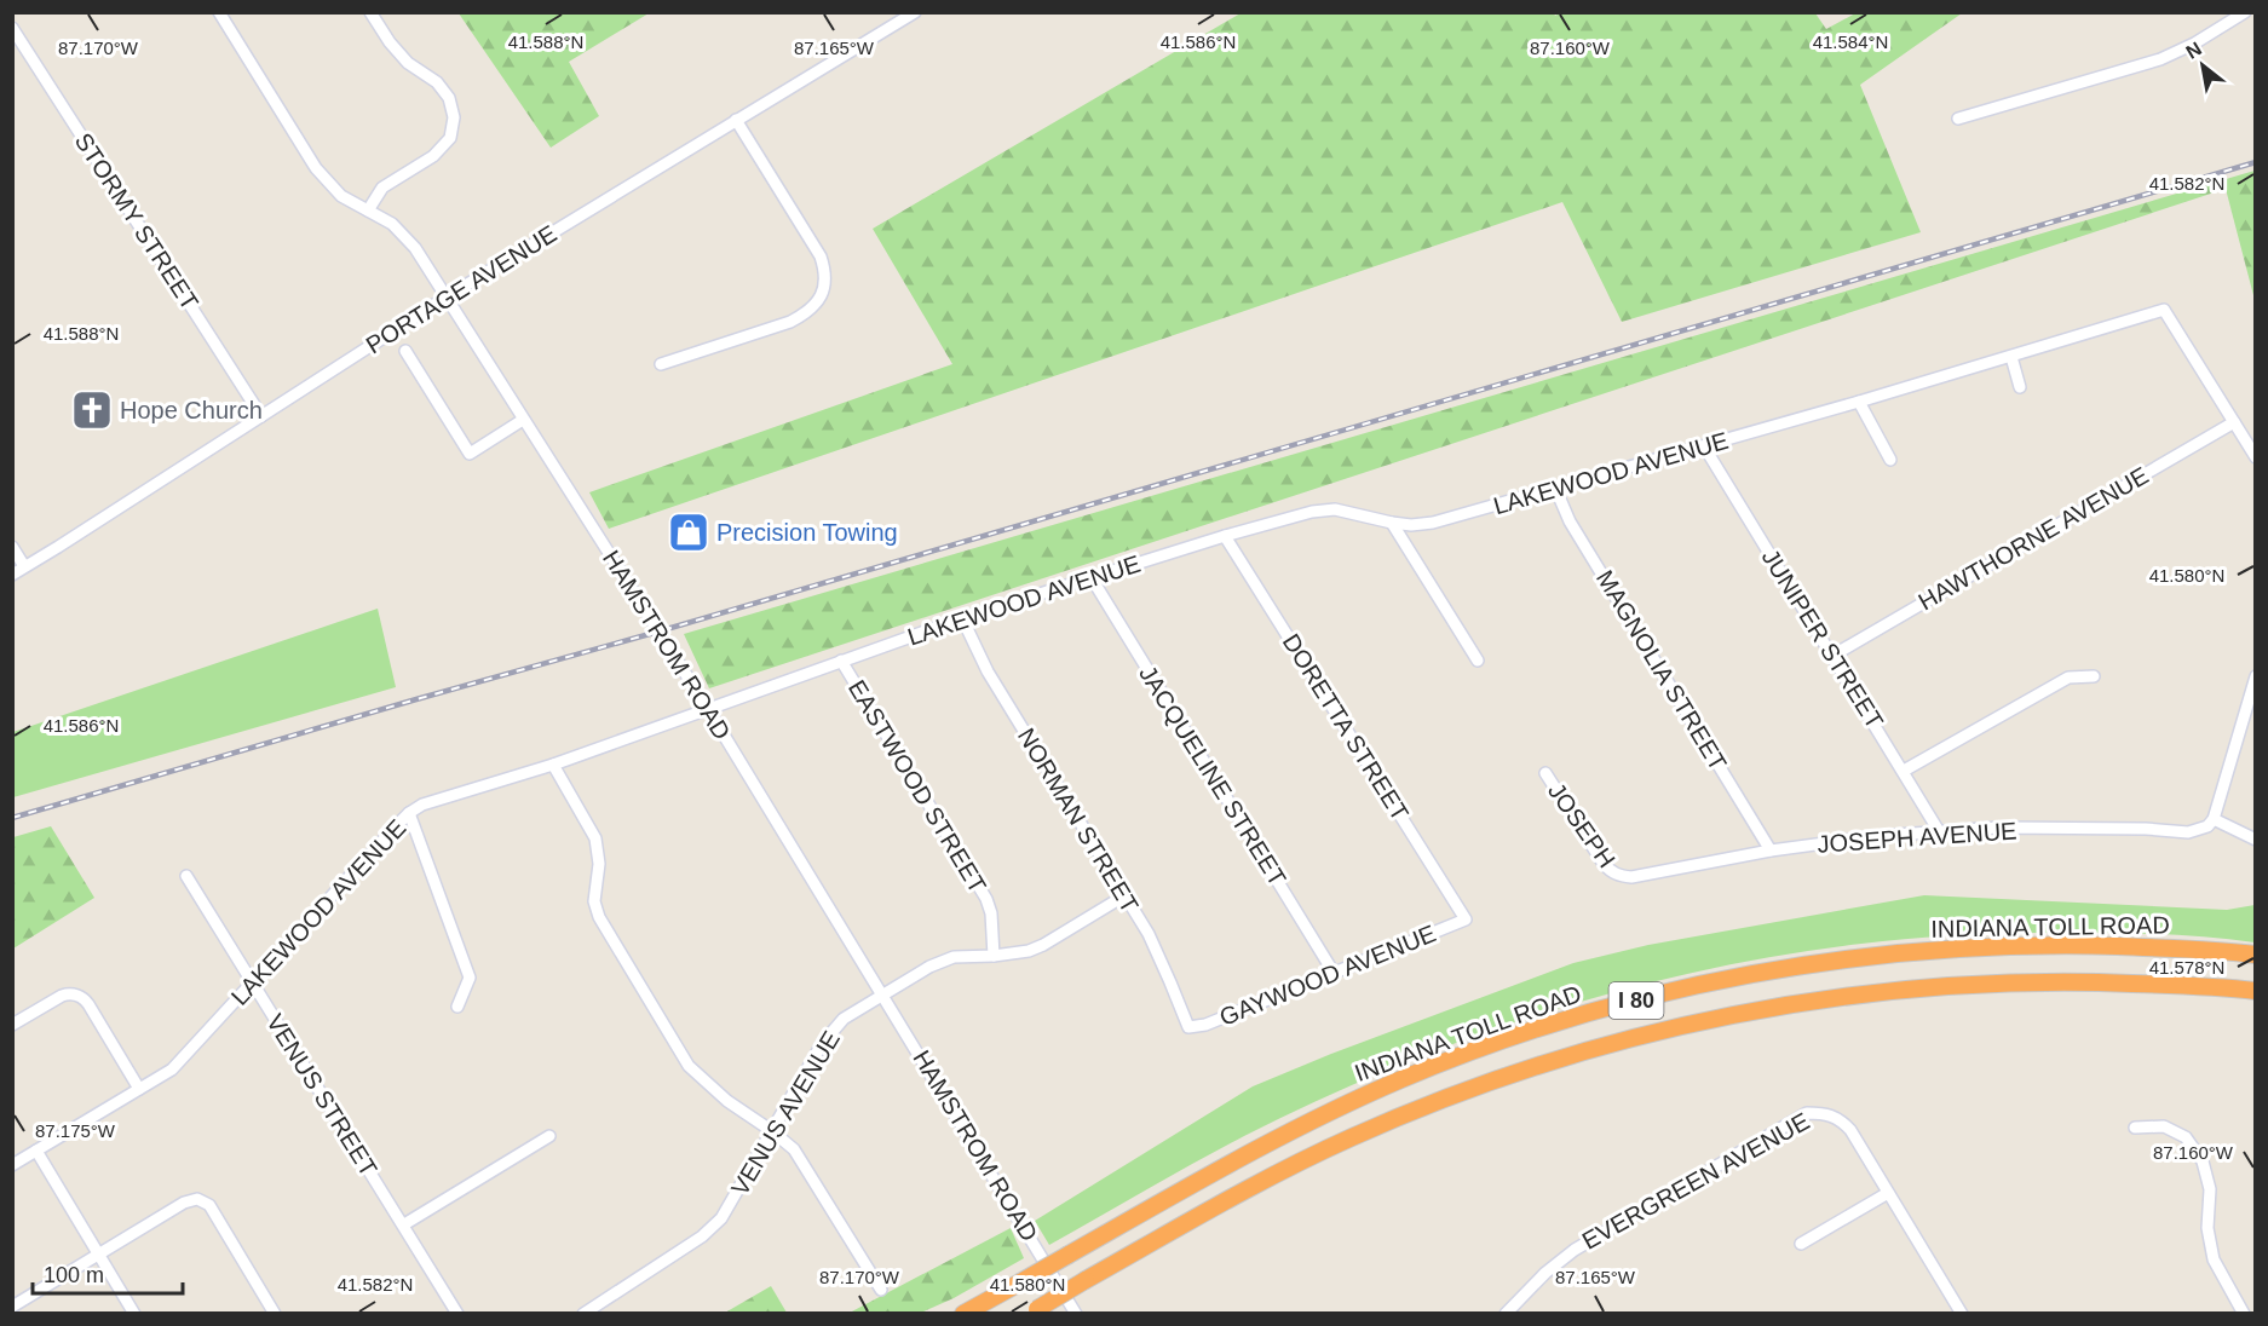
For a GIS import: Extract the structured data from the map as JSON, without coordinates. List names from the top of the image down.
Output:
{
  "streets": {
    "highway": ["INDIANA TOLL ROAD", "I 80"],
    "street": [
      "STORMY STREET",
      "PORTAGE AVENUE",
      "LAKEWOOD AVENUE",
      "HAWTHORNE AVENUE",
      "JUNIPER STREET",
      "HAMSTROM ROAD",
      "MAGNOLIA STREET",
      "DORETTA STREET",
      "JACQUELINE STREET",
      "EASTWOOD STREET",
      "NORMAN STREET",
      "JOSEPH",
      "JOSEPH AVENUE",
      "GAYWOOD AVENUE",
      "VENUS STREET",
      "VENUS AVENUE",
      "EVERGREEN AVENUE"
    ]
  },
  "crossings": [
    ["STORMY STREET", "PORTAGE AVENUE"],
    ["PORTAGE AVENUE", "HAMSTROM ROAD"],
    ["LAKEWOOD AVENUE", "HAWTHORNE AVENUE"],
    ["LAKEWOOD AVENUE", "JUNIPER STREET"],
    ["LAKEWOOD AVENUE", "HAMSTROM ROAD"],
    ["LAKEWOOD AVENUE", "MAGNOLIA STREET"],
    ["LAKEWOOD AVENUE", "DORETTA STREET"],
    ["LAKEWOOD AVENUE", "JACQUELINE STREET"],
    ["LAKEWOOD AVENUE", "EASTWOOD STREET"],
    ["LAKEWOOD AVENUE", "NORMAN STREET"],
    ["LAKEWOOD AVENUE", "VENUS STREET"],
    ["HAWTHORNE AVENUE", "JUNIPER STREET"],
    ["JUNIPER STREET", "JOSEPH AVENUE"],
    ["HAMSTROM ROAD", "VENUS AVENUE"],
    ["MAGNOLIA STREET", "JOSEPH AVENUE"],
    ["DORETTA STREET", "GAYWOOD AVENUE"],
    ["JACQUELINE STREET", "GAYWOOD AVENUE"],
    ["EASTWOOD STREET", "VENUS AVENUE"],
    ["NORMAN STREET", "GAYWOOD AVENUE"],
    ["NORMAN STREET", "VENUS AVENUE"],
    ["JOSEPH", "JOSEPH AVENUE"]
  ],
  "places": {
    "church": ["Hope Church"],
    "shop": ["Precision Towing"]
  },
  "scale_bar": "100 m",
  "north": "top left",
  "coordinates": [
    "41.588°N",
    "41.586°N",
    "41.584°N",
    "87.170°W",
    "87.165°W",
    "87.160°W",
    "41.582°N",
    "41.580°N",
    "41.578°N",
    "87.175°W"
  ]
}
